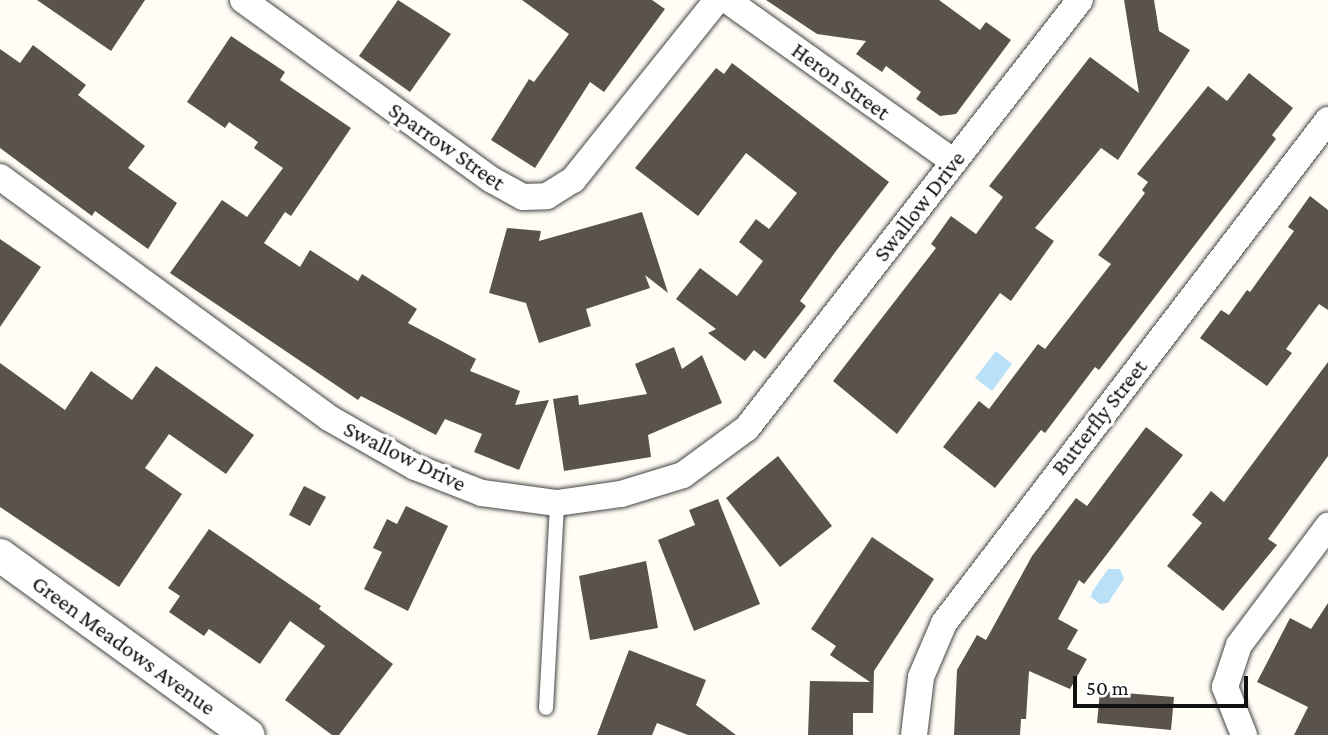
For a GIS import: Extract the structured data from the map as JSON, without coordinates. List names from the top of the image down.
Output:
{
  "streets": {
    "street": [
      "Heron Street",
      "Sparrow Street",
      "Swallow Drive",
      "Butterfly Street",
      "Green Meadows Avenue"
    ]
  },
  "crossings": [
    ["Heron Street", "Swallow Drive"]
  ],
  "scale_bar": "50 m"
}
